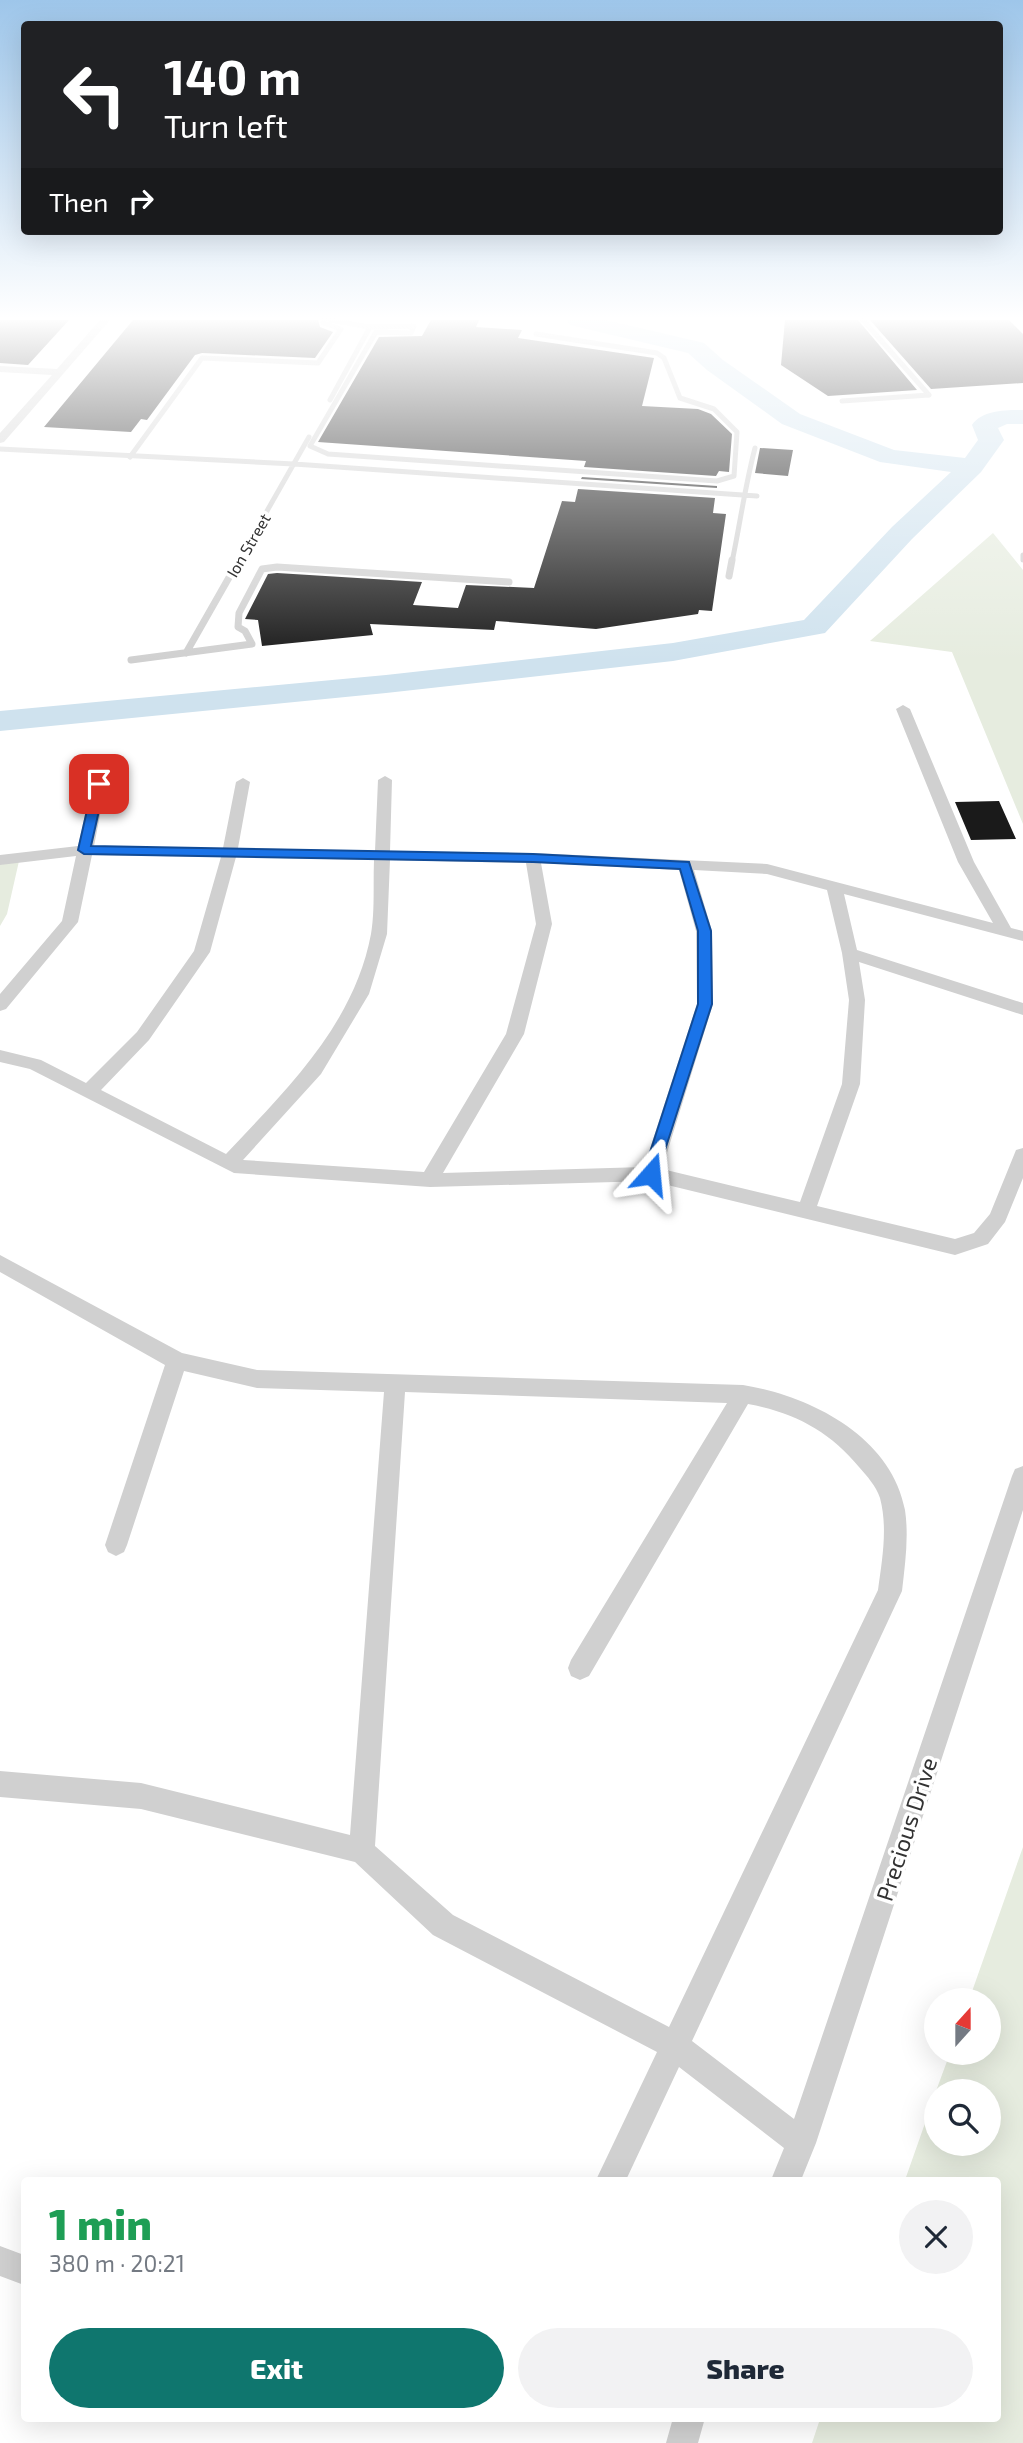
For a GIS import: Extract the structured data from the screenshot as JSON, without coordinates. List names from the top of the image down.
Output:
{
  "streets": {
    "street": ["Precious Drive"],
    "lane": ["Ion Street"]
  },
  "north": "top",
  "page": {
    "turn": ["140 m", "Turn left"],
    "then": "Then",
    "heading": ["1 min", "380 m · 20:21"],
    "buttons": ["Exit", "Share"]
  }
}
